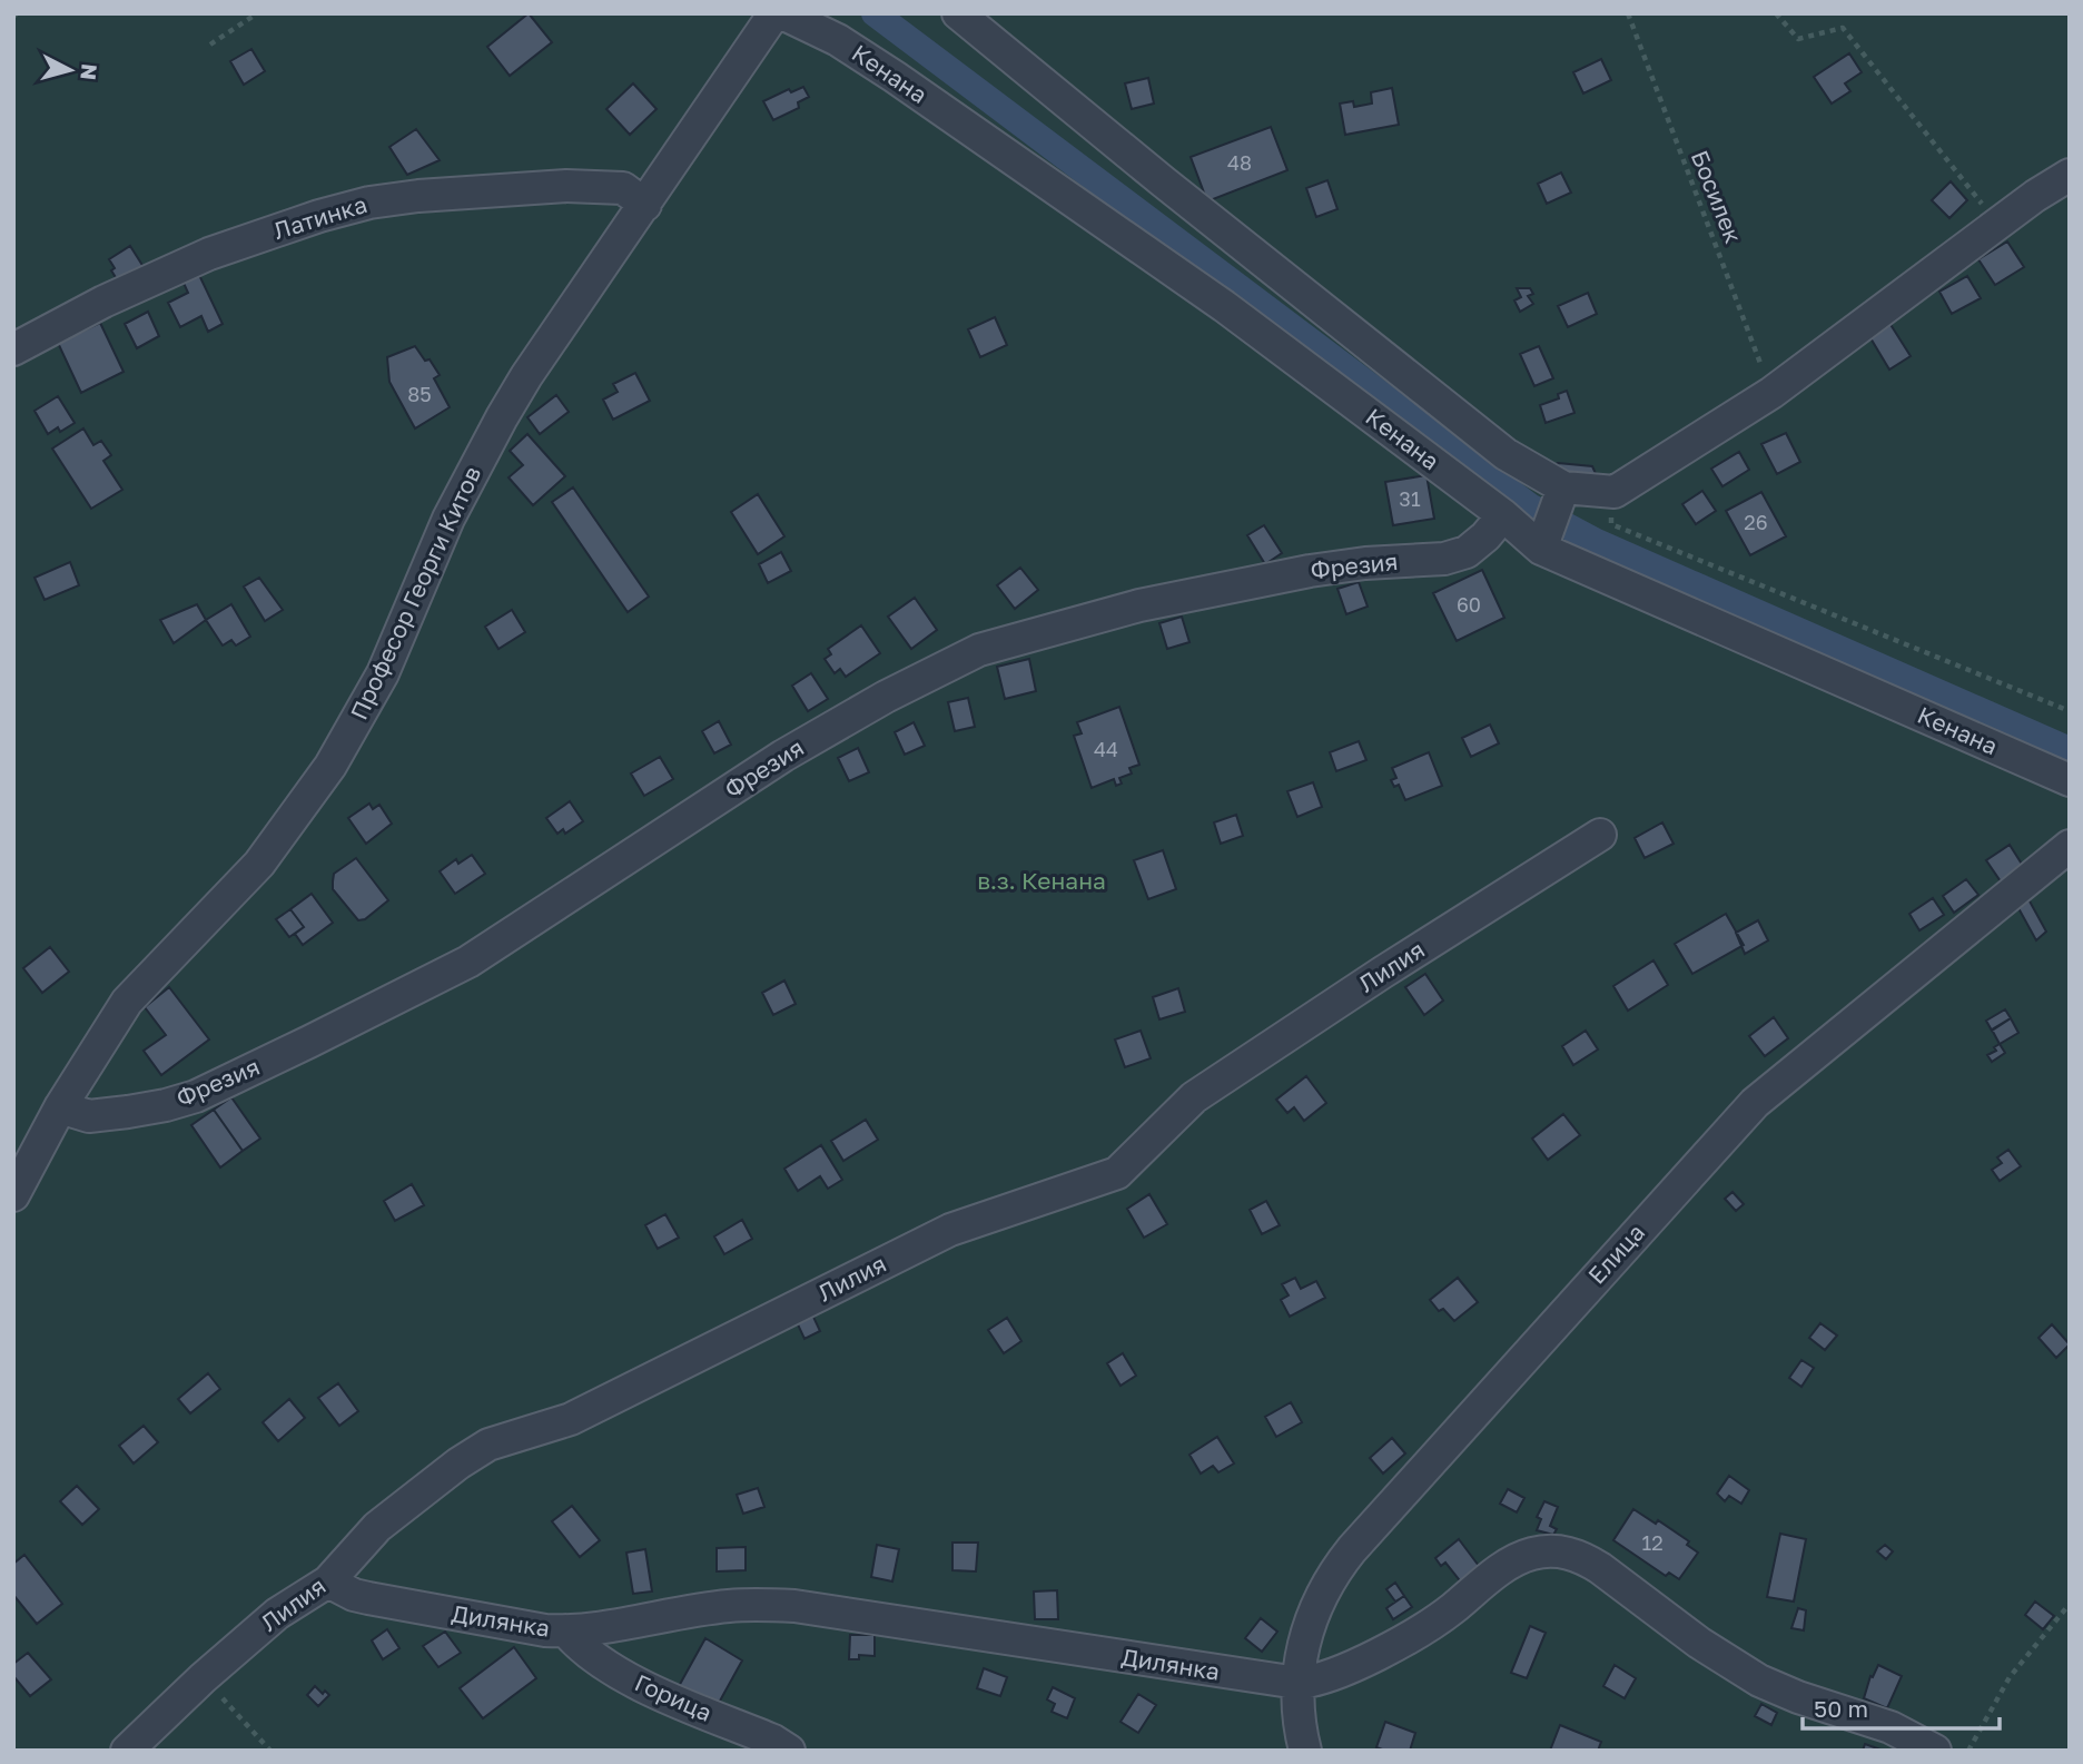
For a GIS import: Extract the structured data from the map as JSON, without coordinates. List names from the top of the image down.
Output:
{
  "streets": {
    "street": [
      "Кенана",
      "Латинка",
      "Фрезия",
      "Професор Георги Китов",
      "Лилия",
      "Елица",
      "Дилянка",
      "Горица"
    ],
    "path": ["Босилек"]
  },
  "crossings": [
    ["Кенана", "Фрезия"],
    ["Латинка", "Професор Георги Китов"],
    ["Фрезия", "Професор Георги Китов"],
    ["Лилия", "Дилянка"],
    ["Елица", "Дилянка"],
    ["Дилянка", "Горица"]
  ],
  "parks": ["в.з. Кенана"],
  "house_numbers": [
    "48",
    "85",
    "31",
    "26",
    "60",
    "44",
    "12"
  ],
  "scale_bar": "50 m",
  "north": "right"
}
